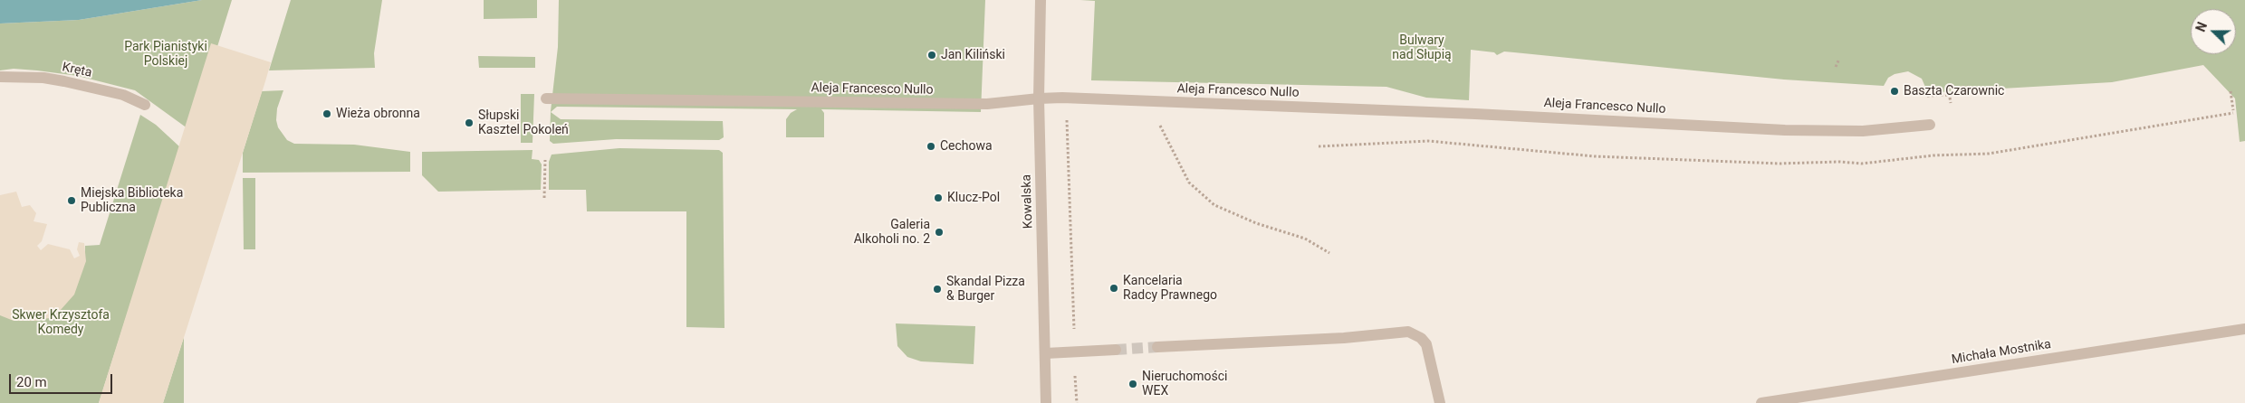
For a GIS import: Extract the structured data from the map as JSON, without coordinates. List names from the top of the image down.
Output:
{
  "streets": {
    "street": [
      "Kręta",
      "Aleja Francesco Nullo",
      "Kowalska",
      "Michała Mostnika"
    ]
  },
  "crossings": [
    ["Aleja Francesco Nullo", "Kowalska"]
  ],
  "parks": ["Bulwary nad Słupią", "Park Pianistyki Polskiej", "Skwer Krzysztofa Komedy"],
  "places": [
    "Jan Kiliński",
    "Baszta Czarownic",
    "Wieża obronna",
    "Słupski Kasztel Pokoleń",
    "Cechowa",
    "Klucz-Pol",
    "Miejska Biblioteka Publiczna",
    "Galeria Alkoholi no. 2",
    "Kancelaria Radcy Prawnego",
    "Skandal Pizza & Burger",
    "Nieruchomości WEX"
  ],
  "scale_bar": "20 m",
  "north": "left"
}
